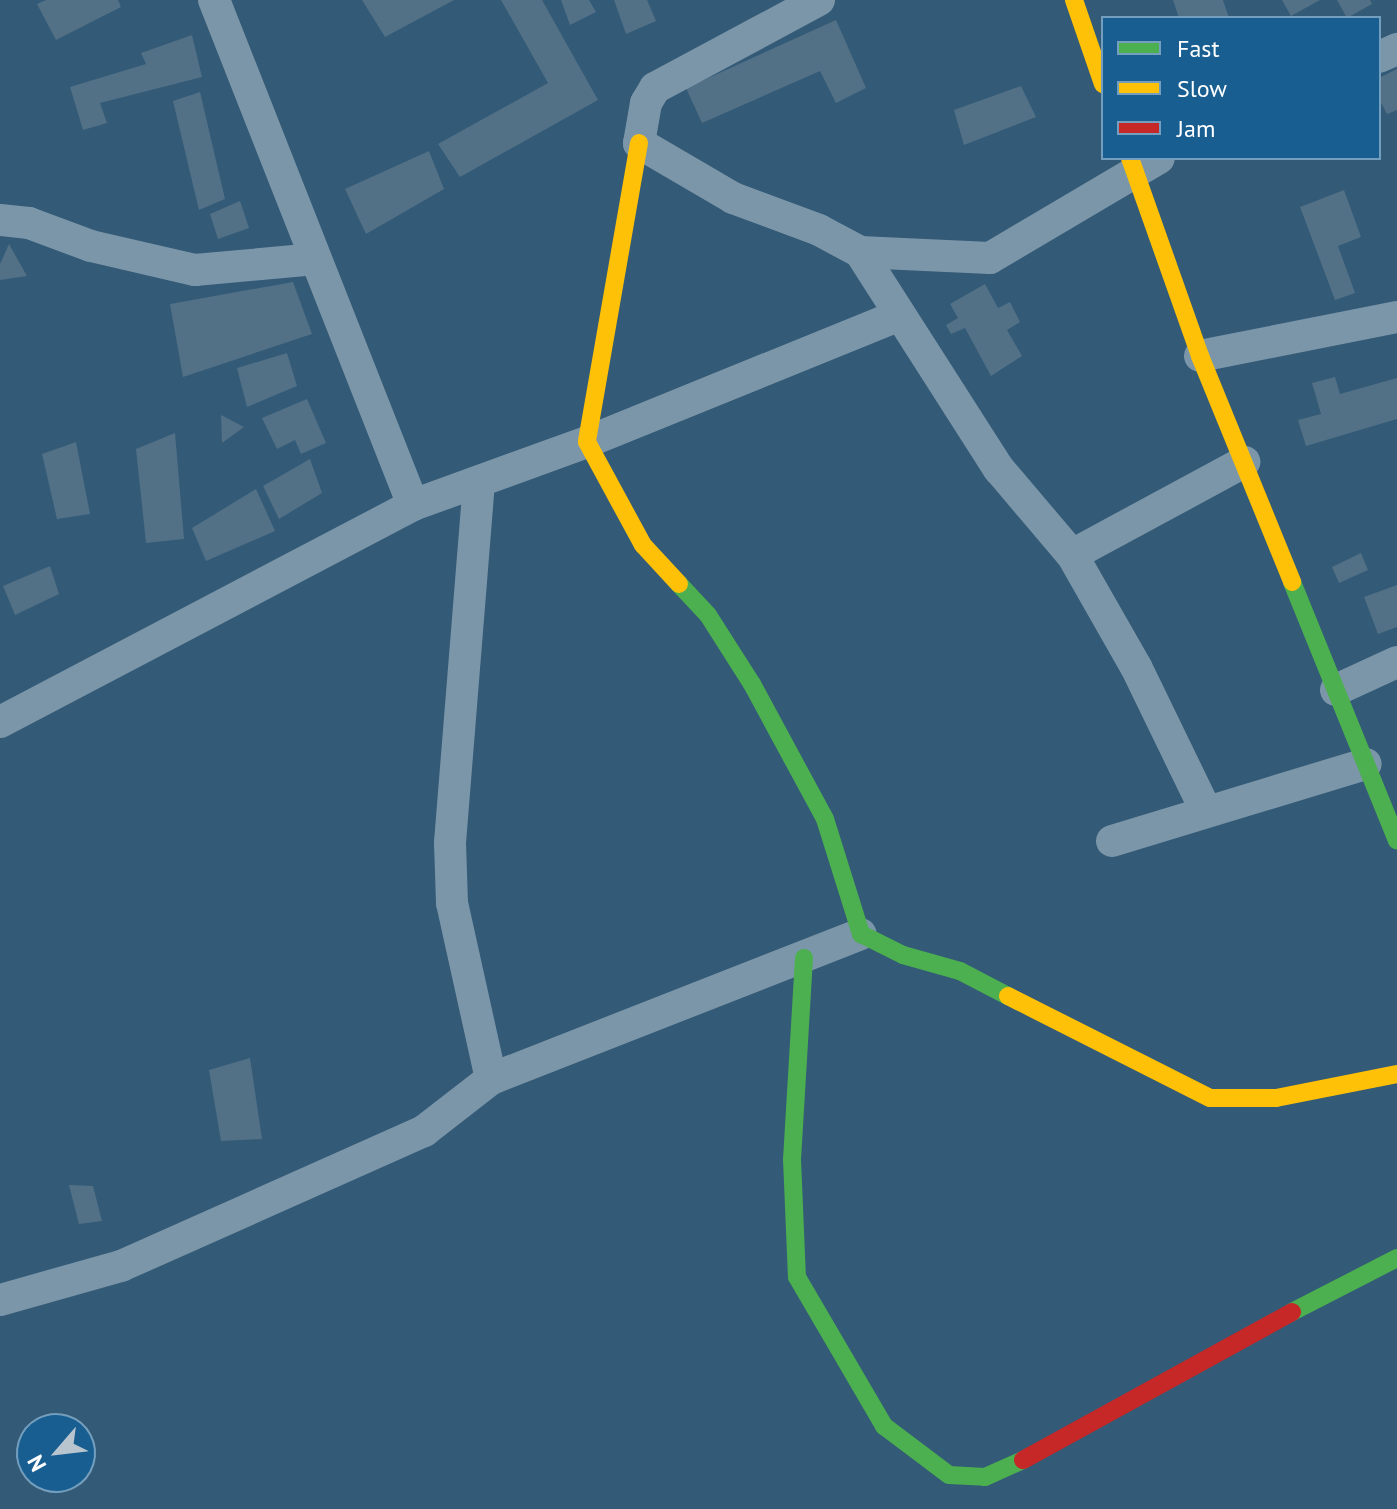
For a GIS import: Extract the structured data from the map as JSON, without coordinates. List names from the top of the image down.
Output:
{
  "legend": ["Fast", "Slow", "Jam"],
  "north": "bottom left"
}
